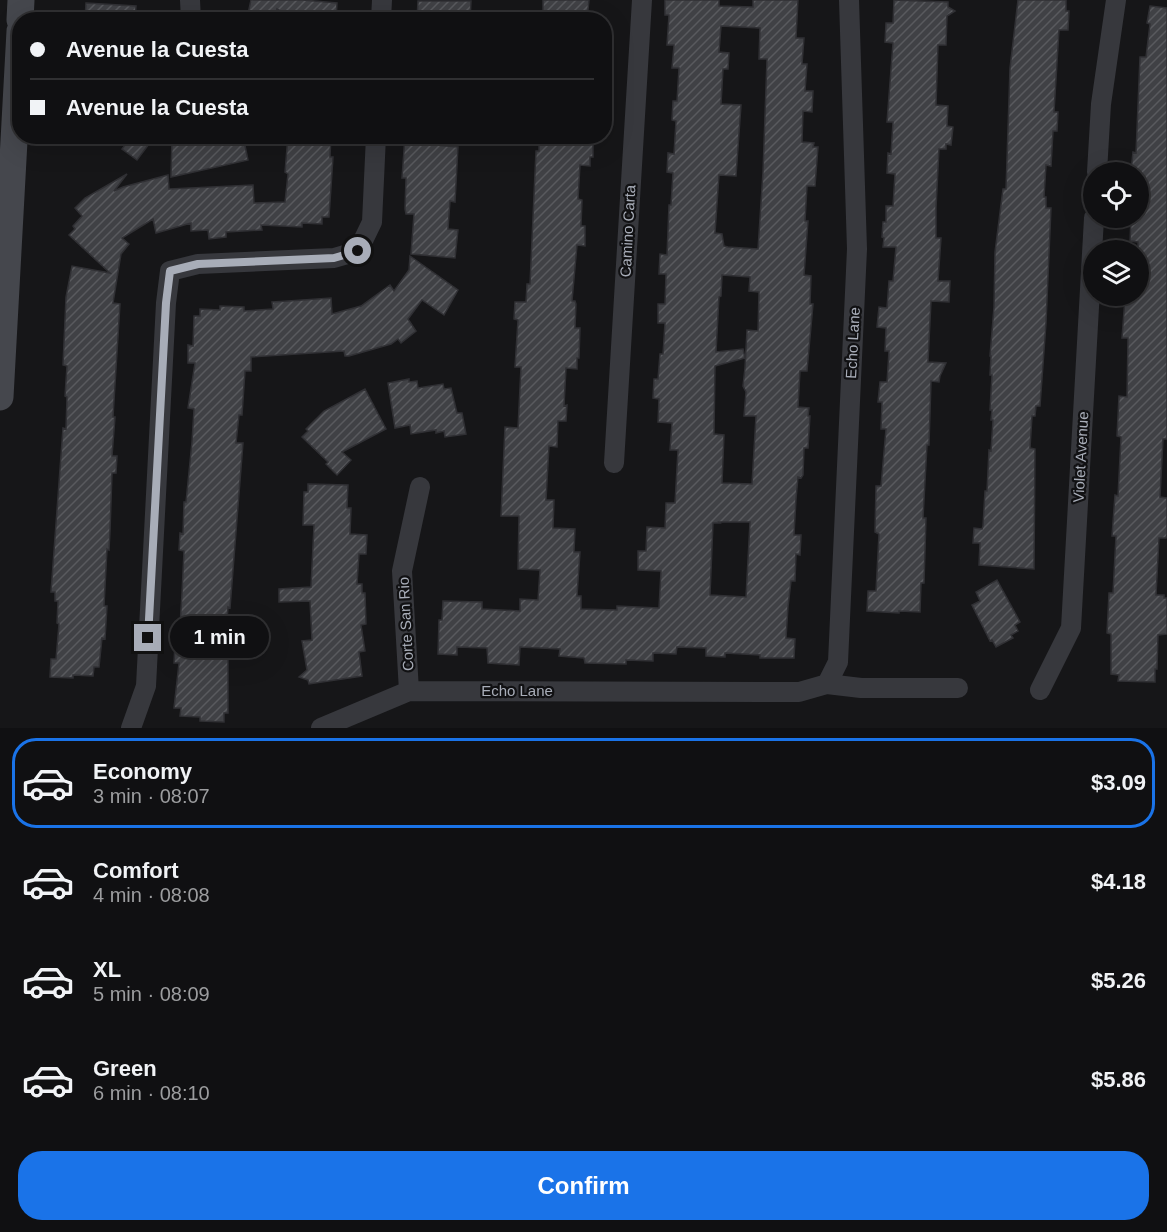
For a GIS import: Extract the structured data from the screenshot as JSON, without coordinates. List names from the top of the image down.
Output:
{
  "streets": {
    "street": [
      "Camino Carta",
      "Echo Lane",
      "Violet Avenue",
      "Corte San Rio"
    ]
  },
  "crossings": [
    ["Echo Lane", "Corte San Rio"]
  ],
  "page": {
    "banner": ["Avenue la Cuesta", "Avenue la Cuesta"],
    "bubble": "1 min",
    "list": [
      {
        "name": "Economy",
        "note": "3 min · 08:07",
        "value": "$3.09"
      },
      {
        "name": "Comfort",
        "note": "4 min · 08:08",
        "value": "$4.18"
      },
      {
        "name": "XL",
        "note": "5 min · 08:09",
        "value": "$5.26"
      },
      {
        "name": "Green",
        "note": "6 min · 08:10",
        "value": "$5.86"
      }
    ],
    "buttons": "Confirm"
  }
}
